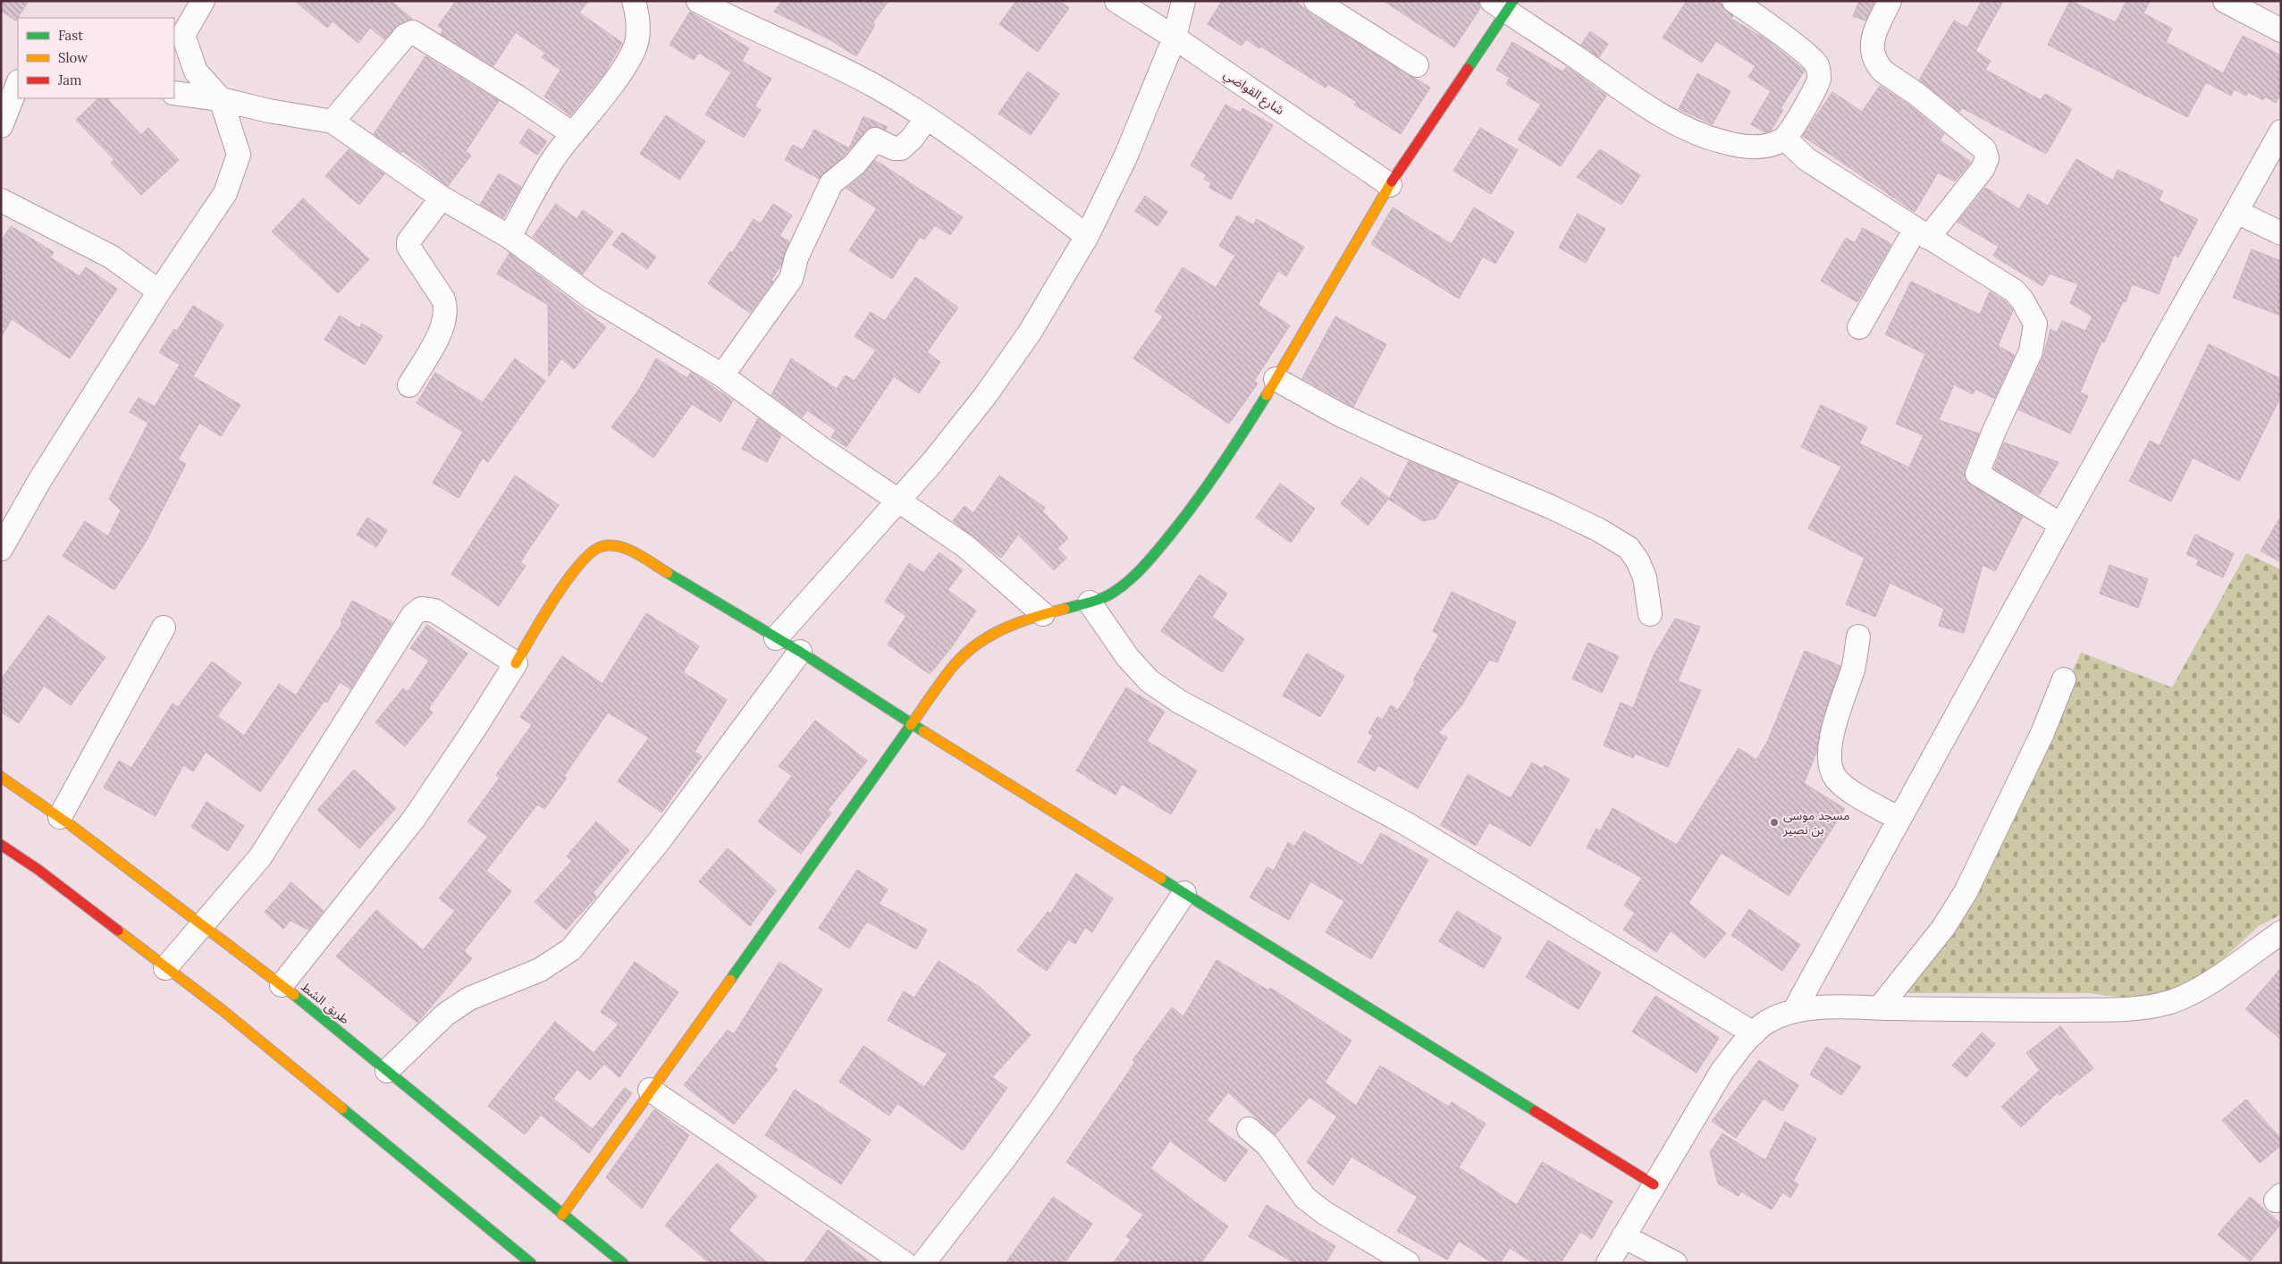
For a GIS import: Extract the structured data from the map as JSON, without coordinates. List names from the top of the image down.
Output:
{
  "streets": {
    "main road": ["طريق الشط"],
    "street": ["شارع القواضي"]
  },
  "places": ["مسجد موسى بن نصير"],
  "legend": ["Fast", "Slow", "Jam"]
}
